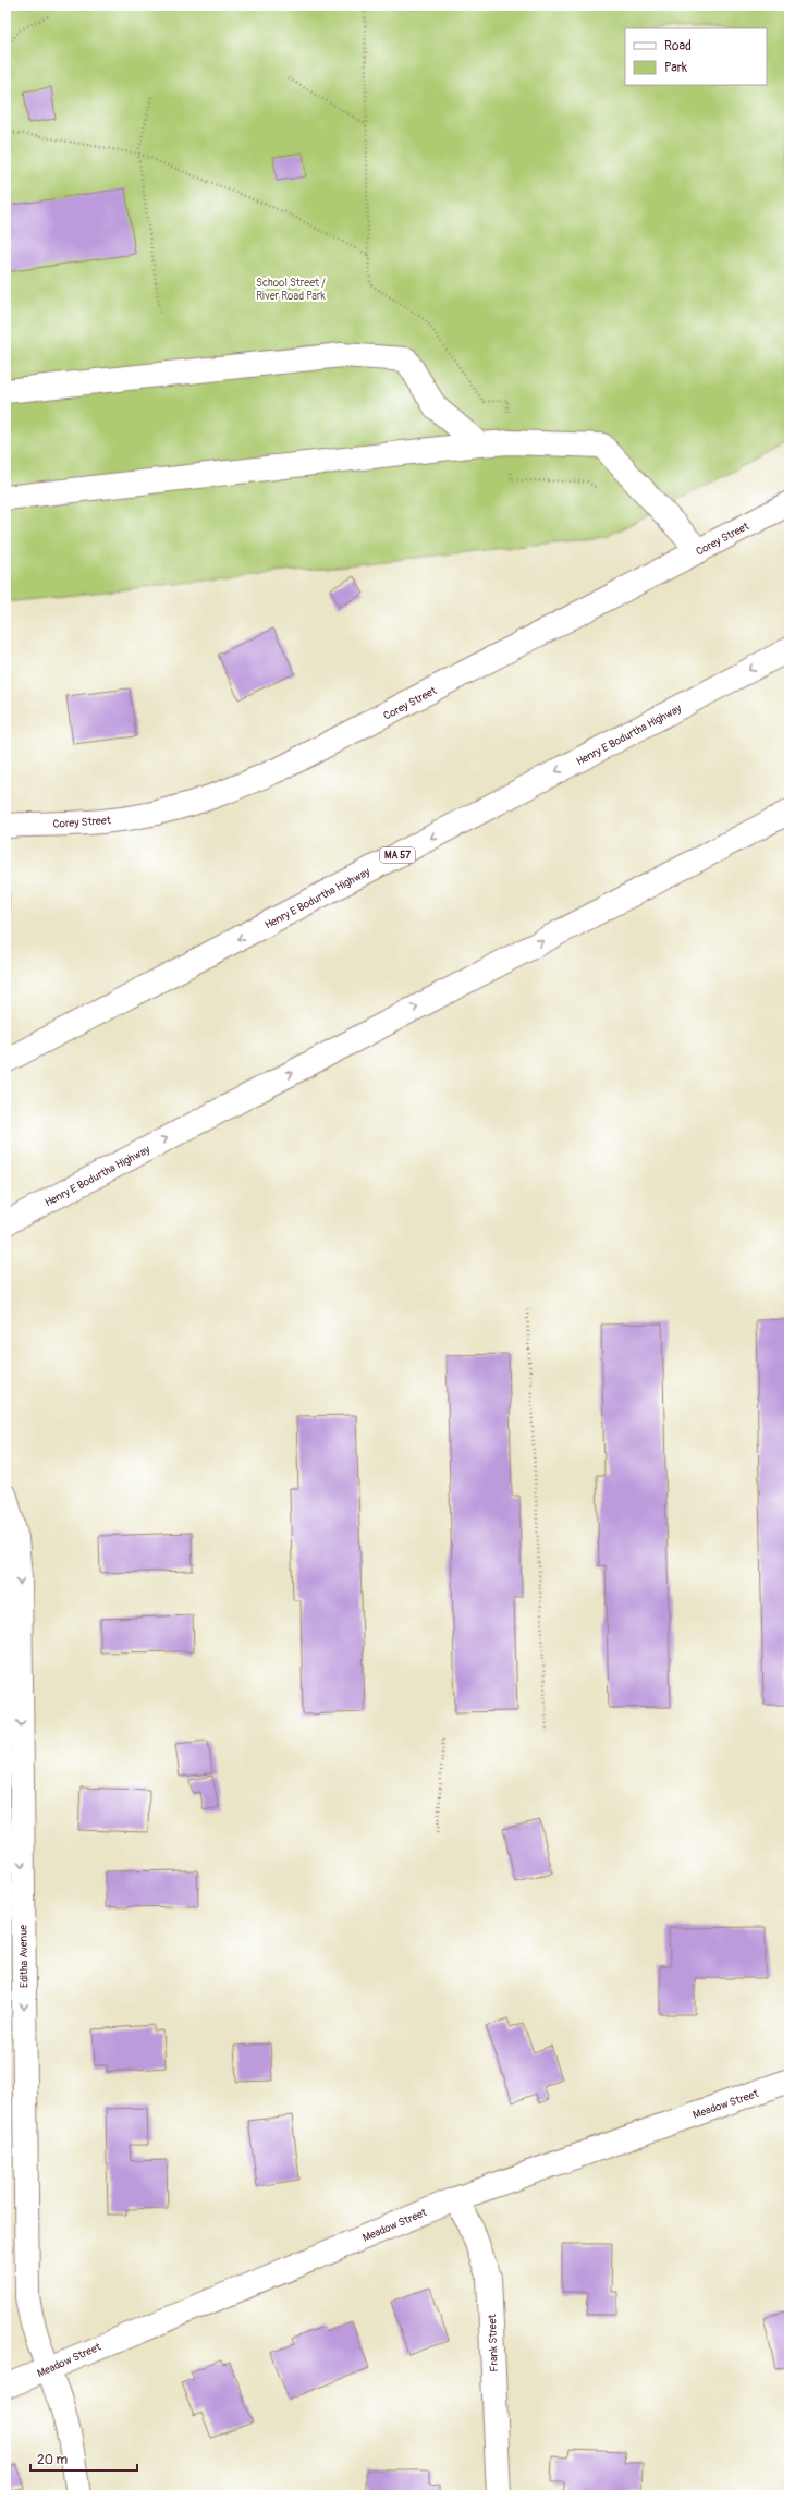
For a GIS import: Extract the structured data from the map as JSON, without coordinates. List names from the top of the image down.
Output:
{
  "streets": {
    "main road": [
      "Corey Street",
      "Henry E Bodurtha Highway",
      "MA 57",
      "Editha Avenue",
      "Meadow Street",
      "Frank Street"
    ]
  },
  "crossings": [
    ["Editha Avenue", "Meadow Street"],
    ["Meadow Street", "Frank Street"]
  ],
  "one_way": ["Editha Avenue"],
  "parks": ["School Street / River Road Park"],
  "legend": ["Road", "Park"],
  "scale_bar": "20 m"
}
